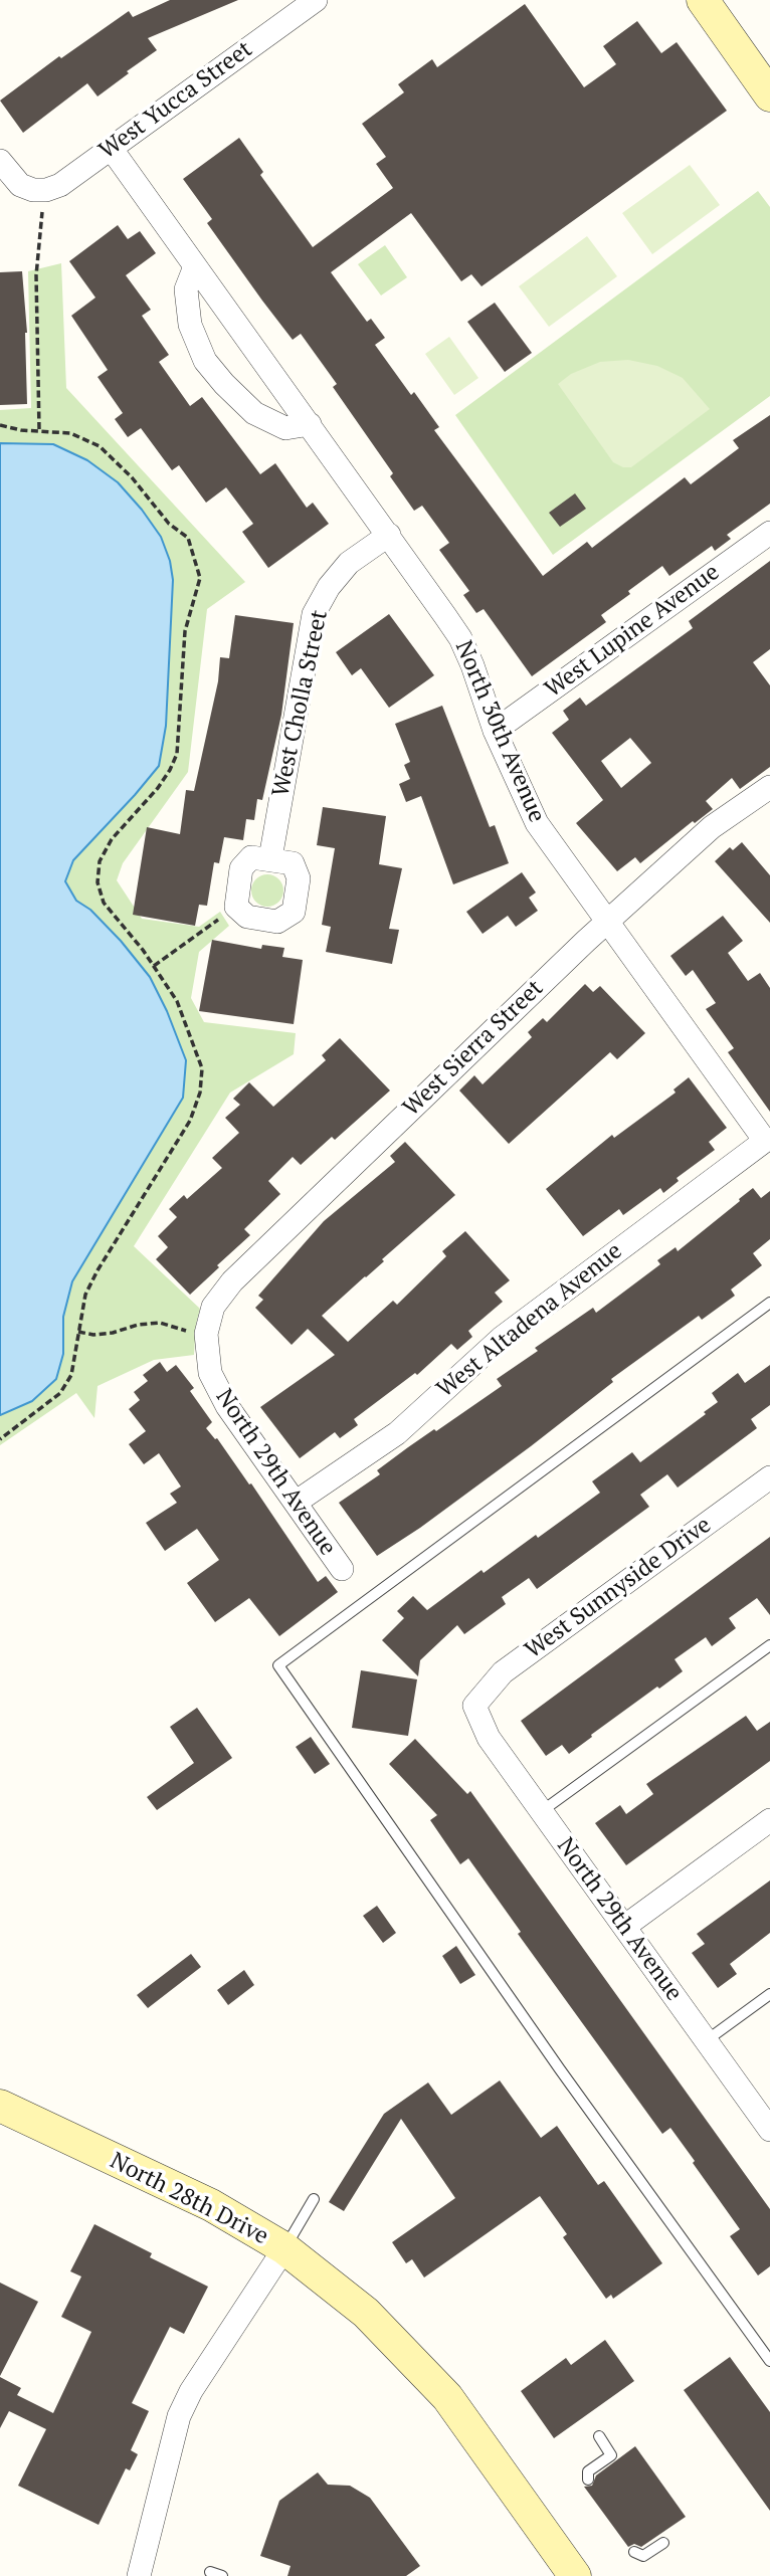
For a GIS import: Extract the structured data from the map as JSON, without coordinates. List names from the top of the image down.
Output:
{
  "streets": {
    "street": [
      "West Yucca Street",
      "West Lupine Avenue",
      "West Cholla Street",
      "North 30th Avenue",
      "West Sierra Street",
      "West Altadena Avenue",
      "North 29th Avenue",
      "West Sunnyside Drive",
      "North 28th Drive"
    ]
  },
  "crossings": [
    ["West Yucca Street", "North 30th Avenue"],
    ["West Lupine Avenue", "North 30th Avenue"],
    ["West Cholla Street", "North 30th Avenue"],
    ["North 30th Avenue", "West Sierra Street"],
    ["North 30th Avenue", "West Altadena Avenue"],
    ["West Sierra Street", "North 29th Avenue"],
    ["West Altadena Avenue", "North 29th Avenue"],
    ["North 29th Avenue", "West Sunnyside Drive"]
  ]
}
